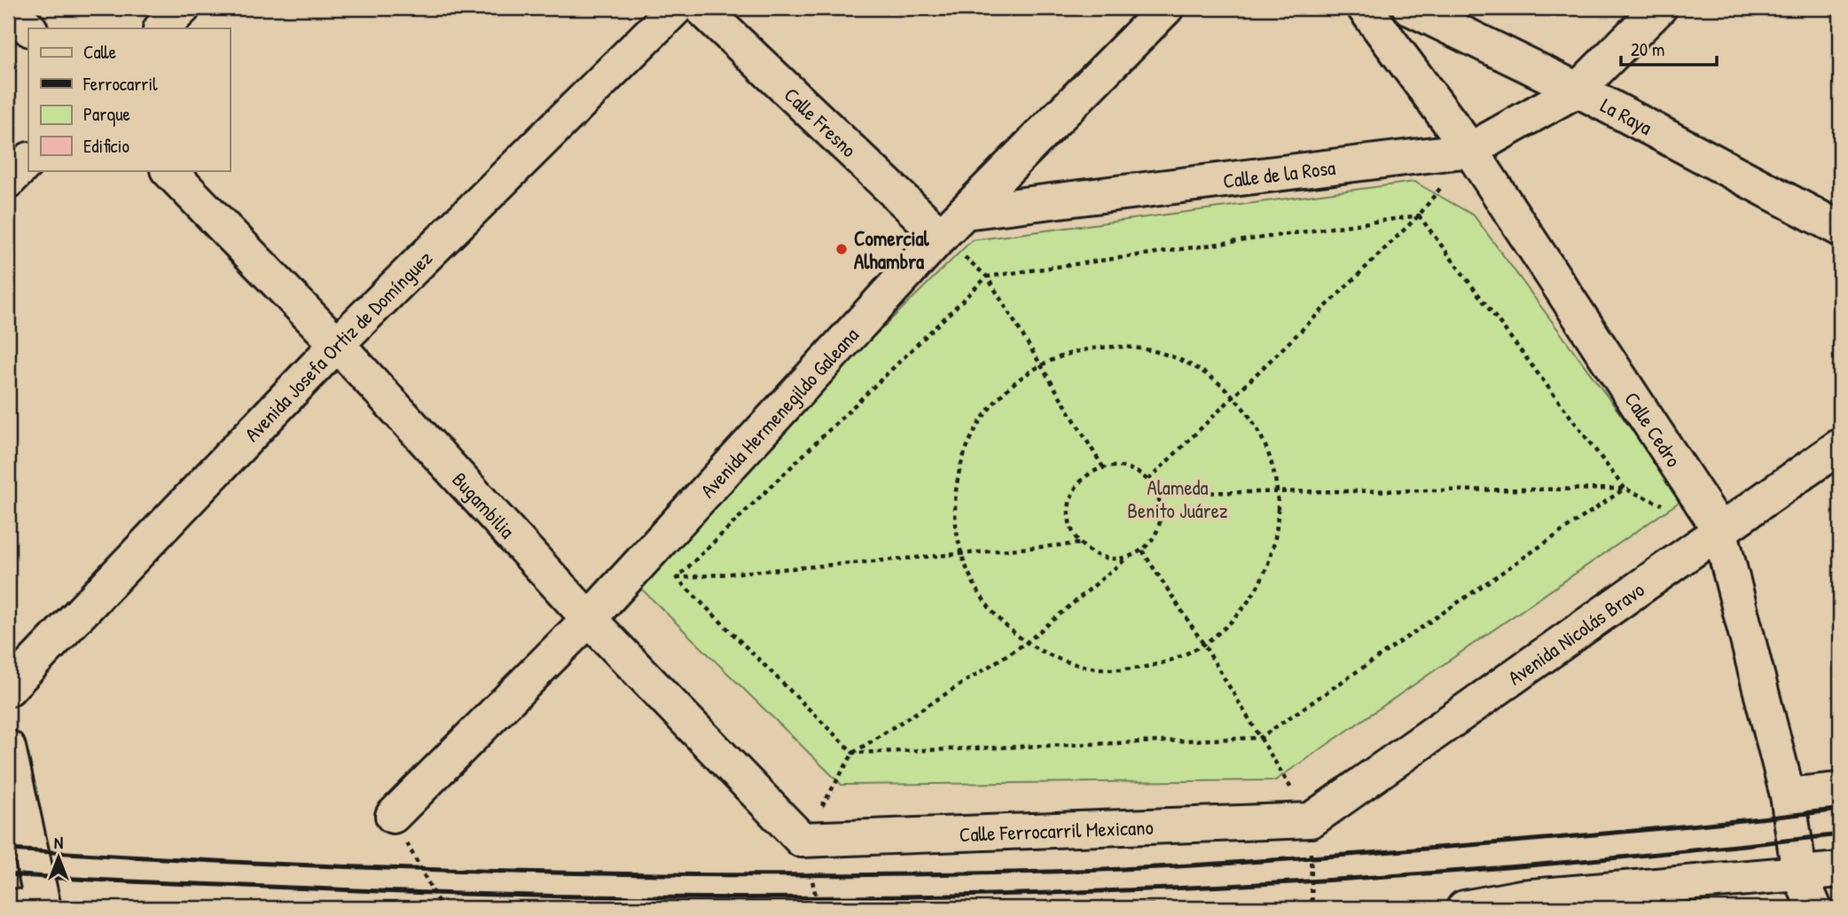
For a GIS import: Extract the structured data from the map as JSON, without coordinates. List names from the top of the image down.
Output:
{
  "streets": {
    "street": [
      "La Raya",
      "Calle Fresno",
      "Calle de la Rosa",
      "Avenida Josefa Ortiz de Domínguez",
      "Avenida Hermenegildo Galeana",
      "Calle Cedro",
      "Bugambilia",
      "Avenida Nicolás Bravo",
      "Calle Ferrocarril Mexicano"
    ]
  },
  "crossings": [
    ["La Raya", "Calle de la Rosa"],
    ["Calle Fresno", "Avenida Hermenegildo Galeana"],
    ["Calle de la Rosa", "Avenida Hermenegildo Galeana"],
    ["Calle de la Rosa", "Calle Cedro"],
    ["Avenida Josefa Ortiz de Domínguez", "Bugambilia"],
    ["Avenida Hermenegildo Galeana", "Bugambilia"],
    ["Calle Cedro", "Avenida Nicolás Bravo"],
    ["Bugambilia", "Calle Ferrocarril Mexicano"],
    ["Avenida Nicolás Bravo", "Calle Ferrocarril Mexicano"]
  ],
  "parks": ["Alameda Benito Juárez"],
  "places": ["Comercial Alhambra"],
  "legend": [
    "Calle",
    "Ferrocarril",
    "Parque",
    "Edificio"
  ],
  "scale_bar": "20 m",
  "north": "top"
}
